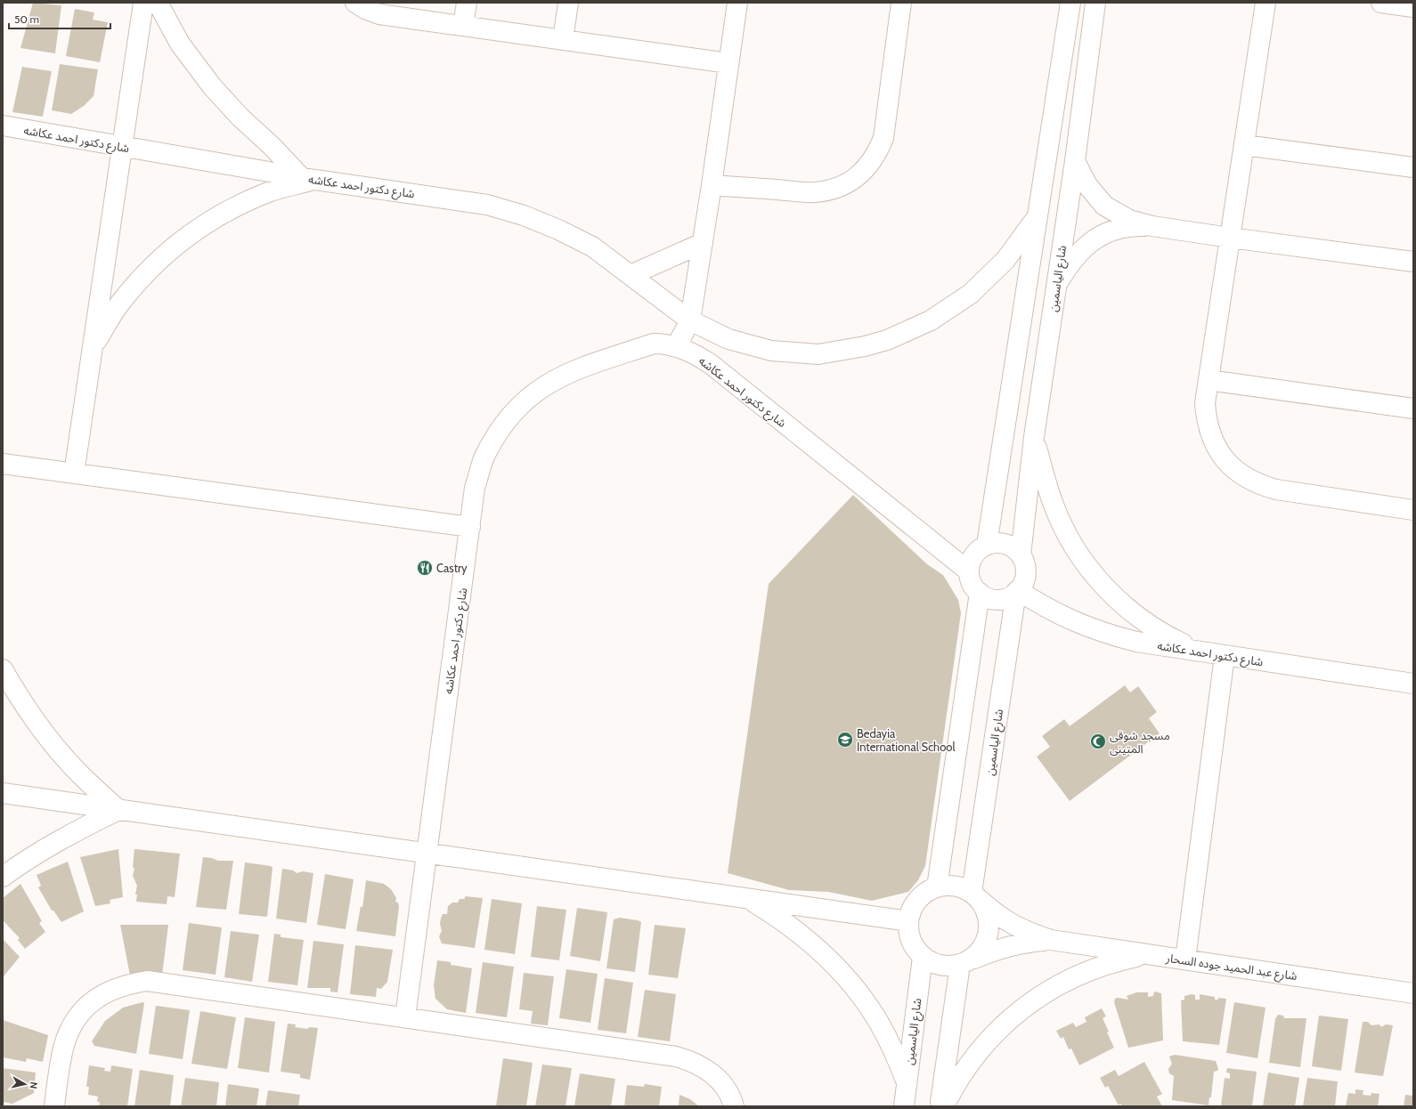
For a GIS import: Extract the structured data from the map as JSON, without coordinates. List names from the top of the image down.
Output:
{
  "streets": {
    "street": ["شارع دكتور احمد عكاشه", "شارع الياسمين", "شارع عبد الحميد جوده السحار"]
  },
  "crossings": [
    ["شارع دكتور احمد عكاشه", "شارع الياسمين"],
    ["شارع الياسمين", "شارع عبد الحميد جوده السحار"]
  ],
  "places": {
    "restaurant": ["Castry"],
    "school or university": ["Bedayia International School"],
    "mosque": ["مسجد شوقى المتينى"]
  },
  "scale_bar": "50 m",
  "north": "right"
}
